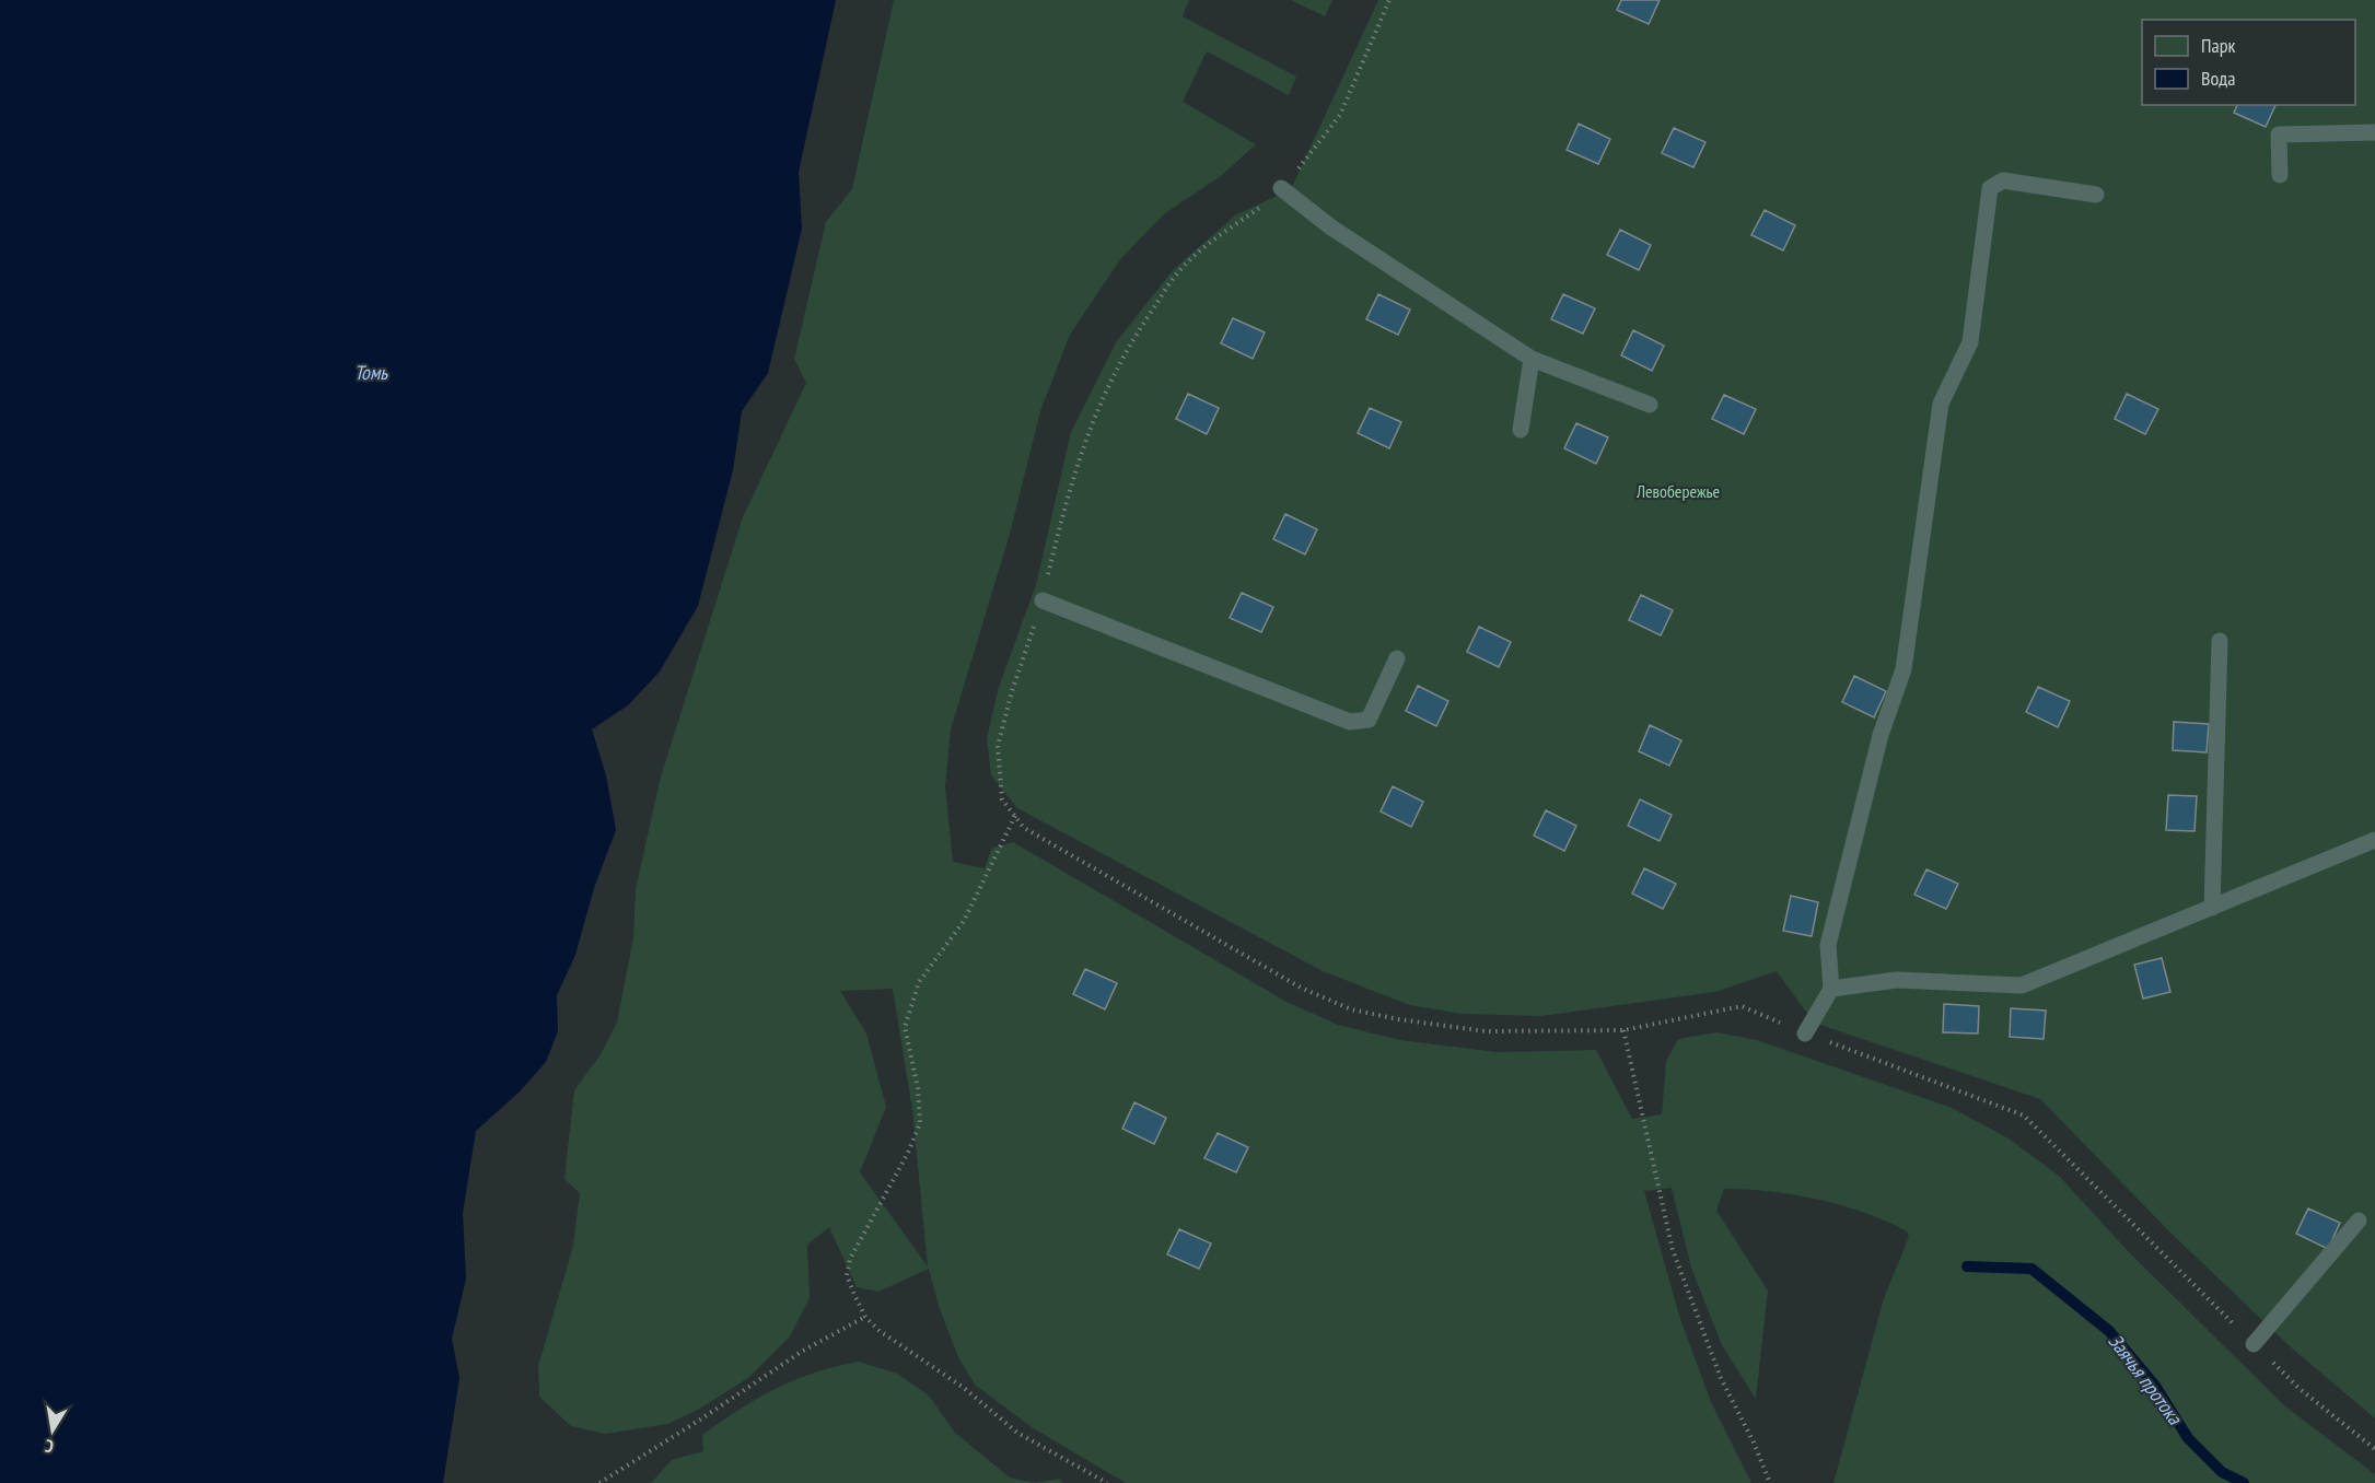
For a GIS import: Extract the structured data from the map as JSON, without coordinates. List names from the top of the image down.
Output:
{
  "water": ["Томь", "Заячья протока"],
  "parks": ["Левобережье"],
  "legend": ["Парк", "Вода"],
  "north": "bottom"
}
